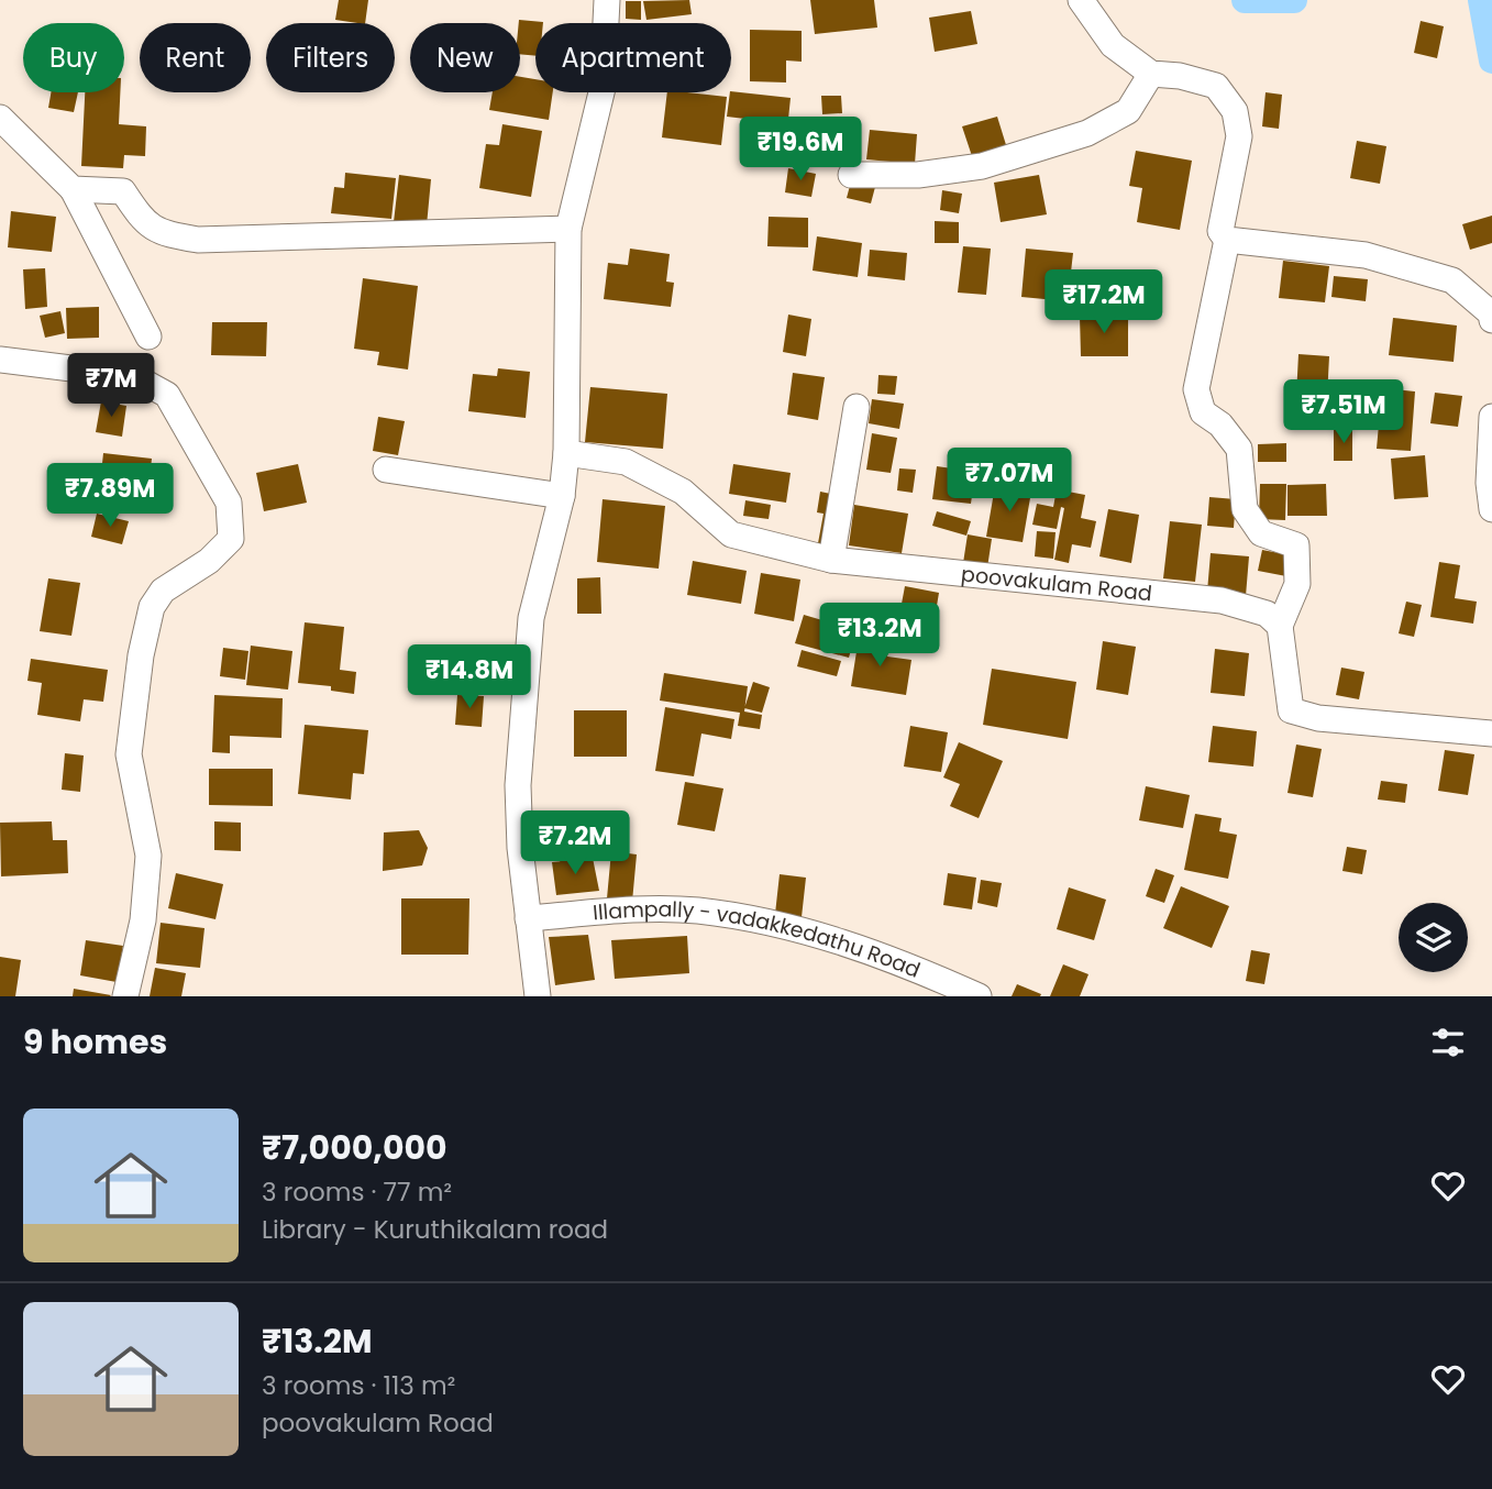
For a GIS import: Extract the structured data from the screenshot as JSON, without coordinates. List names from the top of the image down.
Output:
{
  "streets": {
    "street": ["poovakulam Road", "Illampally - vadakkedathu Road"]
  },
  "page": {
    "chip": [
      "Buy",
      "Rent",
      "Filters",
      "New",
      "Apartment"
    ],
    "price": [
      "₹19.6M",
      "₹17.2M",
      "₹7M",
      "₹7.51M",
      "₹7.07M",
      "₹7.89M",
      "₹13.2M",
      "₹14.8M",
      "₹7.2M"
    ],
    "heading": "9 homes",
    "list": [
      {
        "name": "₹7,000,000",
        "note": "3 rooms · 77 m² · Library - Kuruthikalam road"
      },
      {
        "name": "₹13.2M",
        "note": "3 rooms · 113 m² · poovakulam Road"
      }
    ]
  }
}
